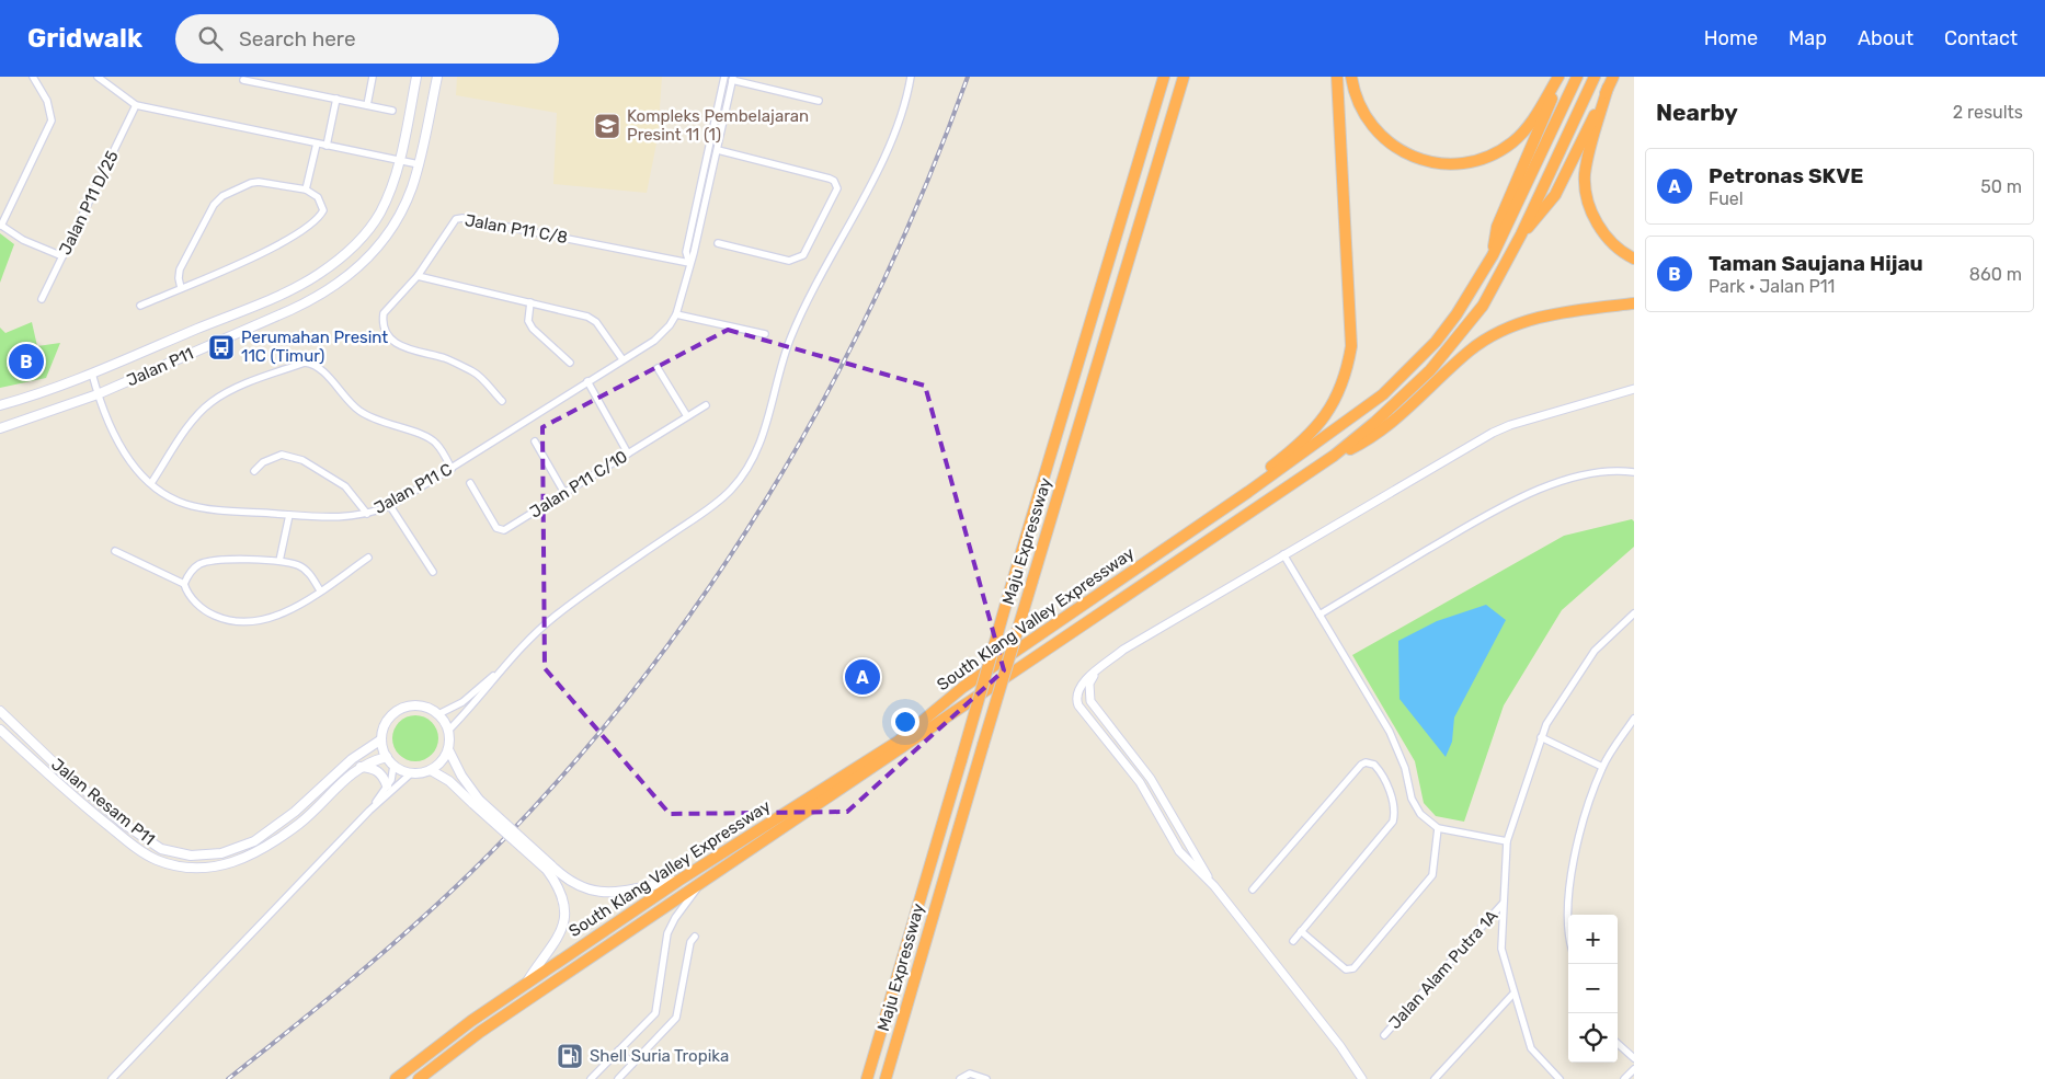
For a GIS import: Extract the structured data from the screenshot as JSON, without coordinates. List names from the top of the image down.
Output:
{
  "streets": {
    "highway": ["Maju Expressway", "South Klang Valley Expressway"],
    "main road": ["Jalan P11", "Jalan Resam P11"],
    "street": [
      "Jalan P11 D/25",
      "Jalan P11 C/8",
      "Jalan P11 C/10",
      "Jalan P11 C",
      "Jalan Alam Putra 1A"
    ]
  },
  "crossings": [
    ["Jalan P11 C/8", "Jalan P11 C"],
    ["Jalan P11", "Jalan P11 C"]
  ],
  "places": {
    "school or university": ["Kompleks Pembelajaran Presint 11 (1)"],
    "bus stop": ["Perumahan Presint 11C (Timur)"],
    "fuel station": ["Shell Suria Tropika"]
  },
  "page": {
    "header": "Gridwalk",
    "search": "Search here",
    "nav": [
      "Home",
      "Map",
      "About",
      "Contact"
    ],
    "heading": ["Nearby", "2 results"],
    "list": [
      {
        "mark": "A",
        "name": "Petronas SKVE",
        "note": "Fuel",
        "value": "50 m"
      },
      {
        "mark": "B",
        "name": "Taman Saujana Hijau",
        "note": "Park · Jalan P11",
        "value": "860 m"
      }
    ],
    "pins": ["B", "A"],
    "map_buttons": ["+", "−"]
  }
}
